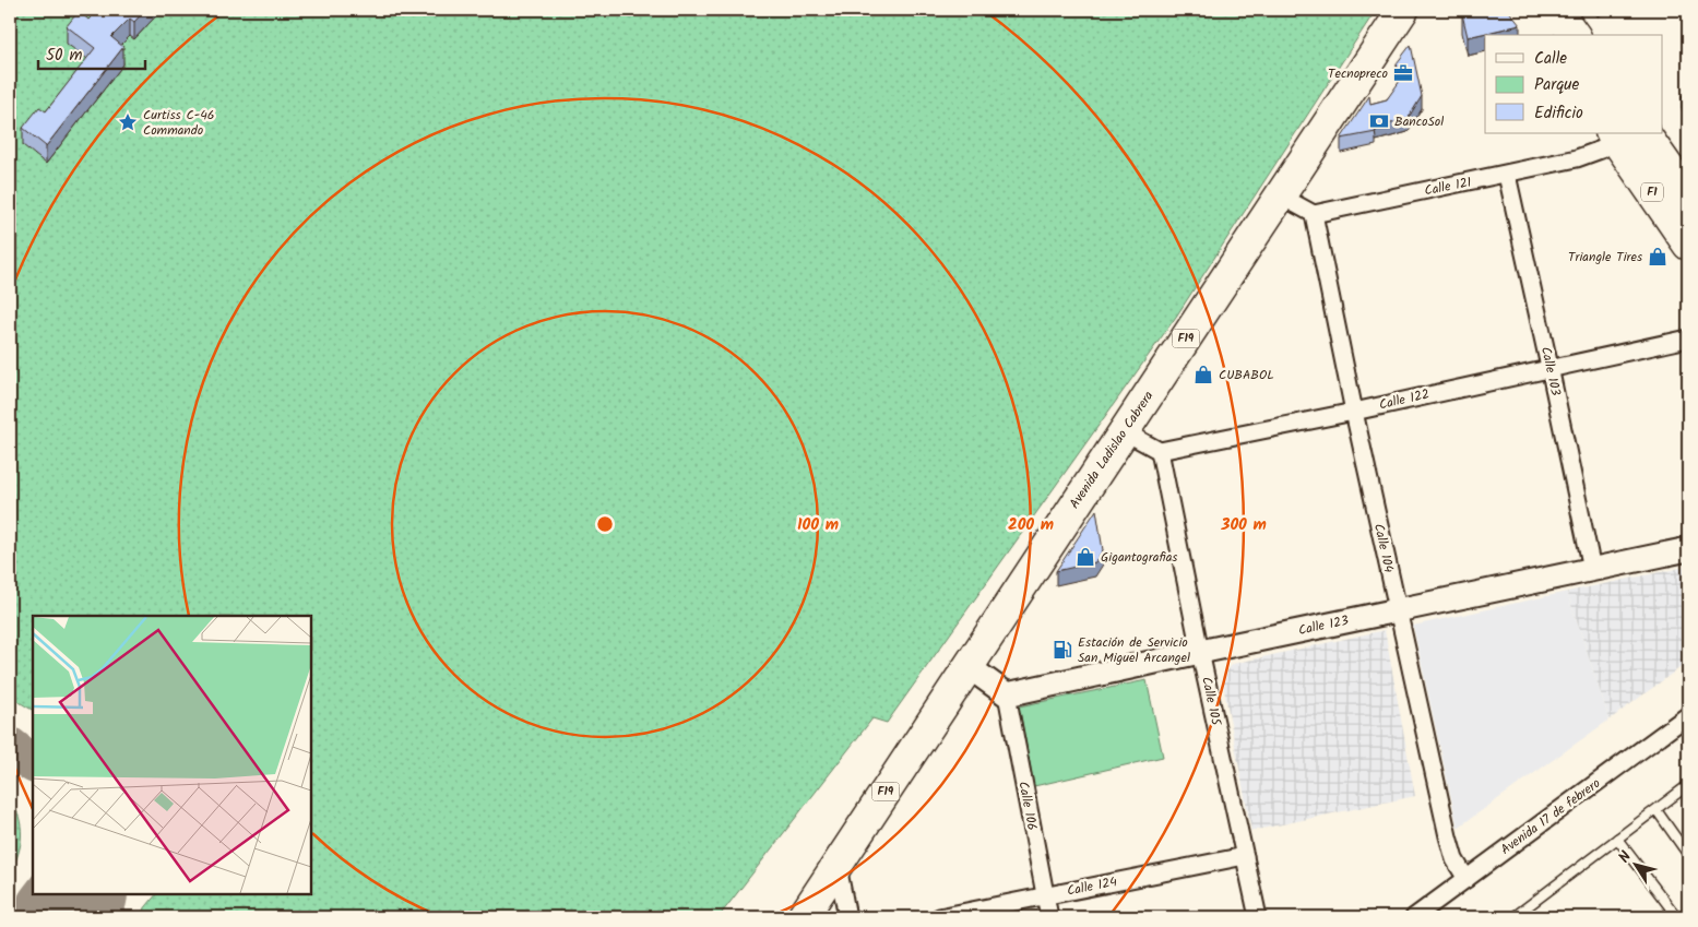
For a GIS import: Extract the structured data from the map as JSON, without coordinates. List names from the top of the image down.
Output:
{
  "streets": {
    "highway": ["F1", "F19", "Avenida Ladislao Cabrera"],
    "street": [
      "Calle 121",
      "Calle 103",
      "Calle 122",
      "Calle 104",
      "Calle 123",
      "Calle 105",
      "Calle 106",
      "Avenida 17 de febrero",
      "Calle 124"
    ]
  },
  "crossings": [
    ["Calle 121", "F1"],
    ["Calle 121", "Calle 103"],
    ["Calle 121", "Calle 104"],
    ["Calle 103", "Calle 122"],
    ["Calle 103", "Calle 123"],
    ["Calle 122", "Calle 104"],
    ["Calle 122", "Calle 105"],
    ["Calle 104", "Calle 123"],
    ["Calle 104", "Avenida 17 de febrero"],
    ["Calle 123", "Calle 105"],
    ["Calle 123", "Calle 106"],
    ["Calle 105", "Calle 124"],
    ["Calle 106", "Calle 124"]
  ],
  "places": {
    "office": ["Tecnopreco"],
    "bank": ["BancoSol"],
    "place": ["Curtiss C-46 Commando"],
    "shop": ["Triangle Tires", "CUBABOL", "Gigantografias"],
    "fuel station": ["Estación de Servicio San Miguel Arcangel"]
  },
  "legend": ["Calle", "Parque", "Edificio"],
  "scale_bar": "50 m",
  "north": "top left",
  "rings": ["100 m", "200 m", "300 m"]
}
